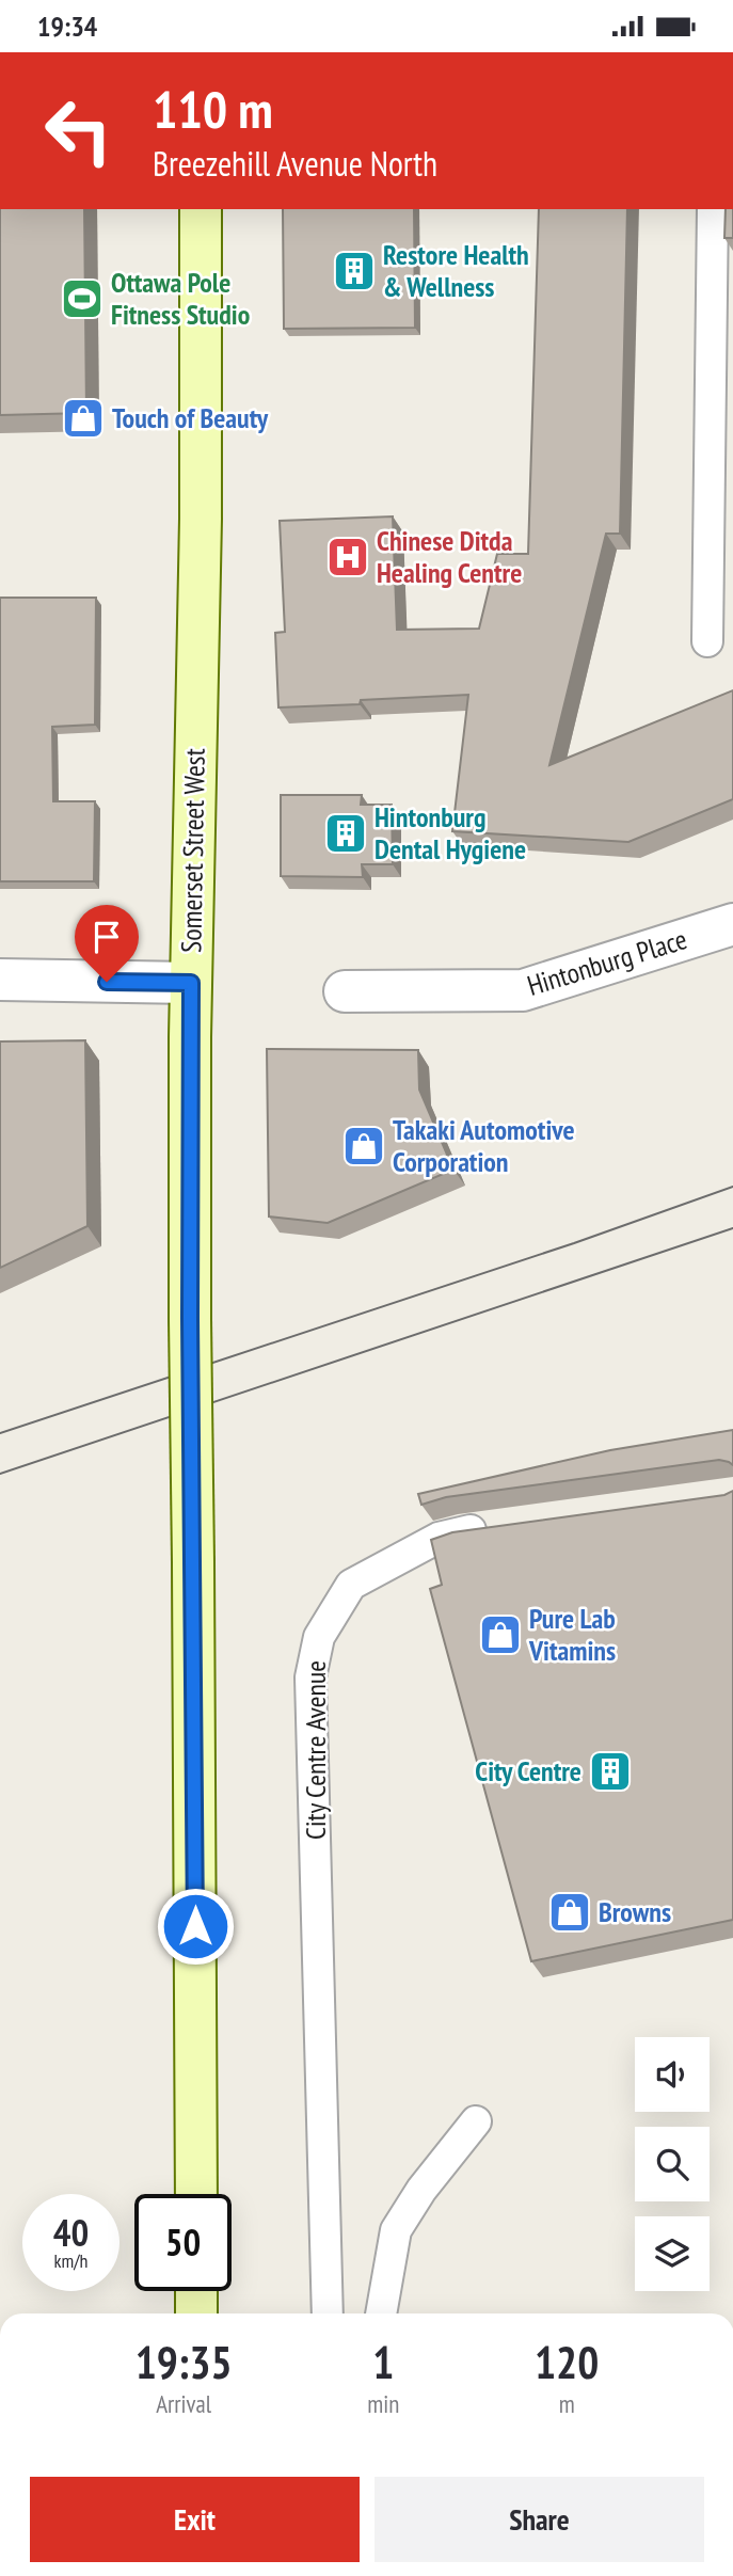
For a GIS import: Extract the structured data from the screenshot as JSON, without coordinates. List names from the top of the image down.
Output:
{
  "streets": {
    "main road": ["Somerset Street West"],
    "street": ["Hintonburg Place"],
    "lane": ["City Centre Avenue"]
  },
  "places": {
    "building": ["Restore Health & Wellness", "Hintonburg Dental Hygiene", "City Centre"],
    "sports": ["Ottawa Pole Fitness Studio"],
    "shop": [
      "Touch of Beauty",
      "Takaki Automotive Corporation",
      "Pure Lab Vitamins",
      "Browns"
    ],
    "hospital": ["Chinese Ditda Healing Centre"]
  },
  "page": {
    "status": "19:34",
    "turn": ["110 m", "Breezehill Avenue North"],
    "speed": "40 km/h",
    "limit": "50",
    "eta": [
      "19:35",
      "Arrival",
      "1",
      "min",
      "120",
      "m"
    ],
    "buttons": ["Exit", "Share"]
  }
}
